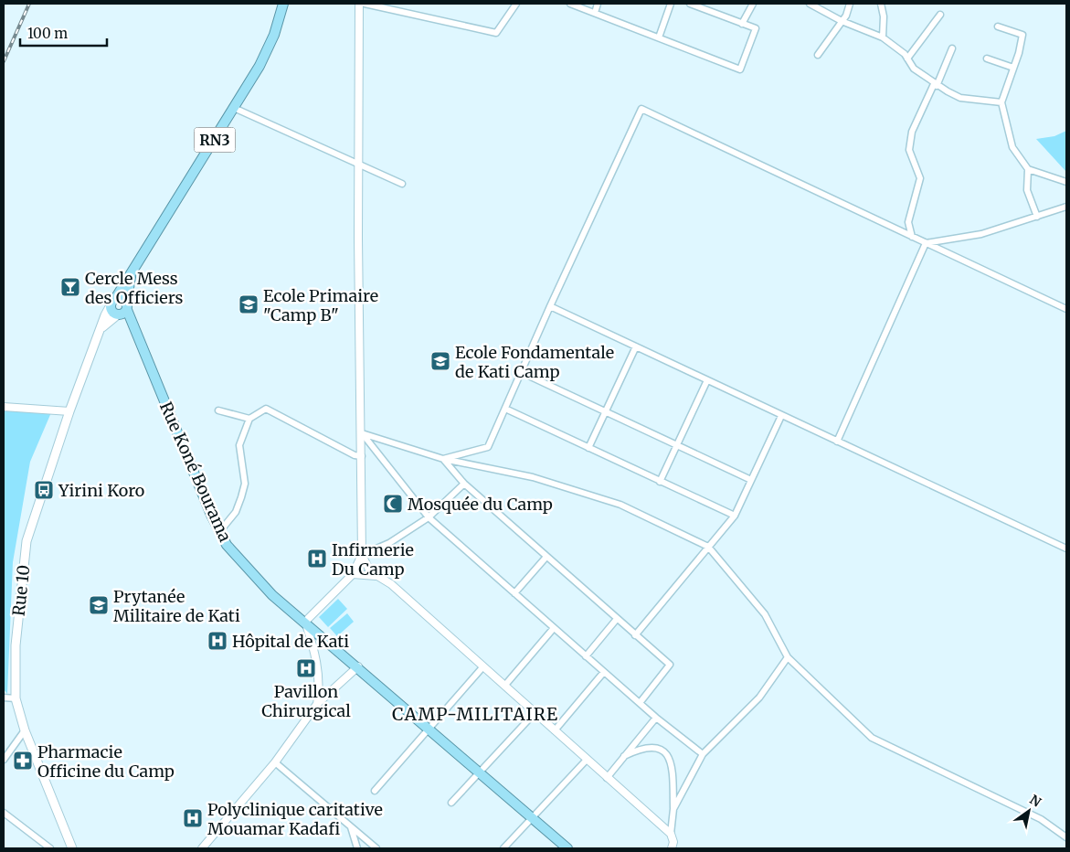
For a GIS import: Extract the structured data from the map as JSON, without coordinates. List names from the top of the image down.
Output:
{
  "streets": {
    "highway": ["RN3", "Rue Koné Bourama"],
    "main road": ["Rue 10"]
  },
  "crossings": [
    ["Rue Koné Bourama", "Rue 10"]
  ],
  "districts": ["CAMP-MILITAIRE"],
  "places": {
    "bar": ["Cercle Mess des Officiers"],
    "school or university": ["Ecole Primaire \"Camp B\"", "Ecole Fondamentale de Kati Camp", "Prytanée Militaire de Kati"],
    "bus stop": ["Yirini Koro"],
    "mosque": ["Mosquée du Camp"],
    "hospital": [
      "Infirmerie Du Camp",
      "Hôpital de Kati",
      "Pavillon Chirurgical",
      "Polyclinique caritative Mouamar Kadafi"
    ],
    "pharmacy": ["Pharmacie Officine du Camp"]
  },
  "scale_bar": "100 m",
  "north": "top right"
}
